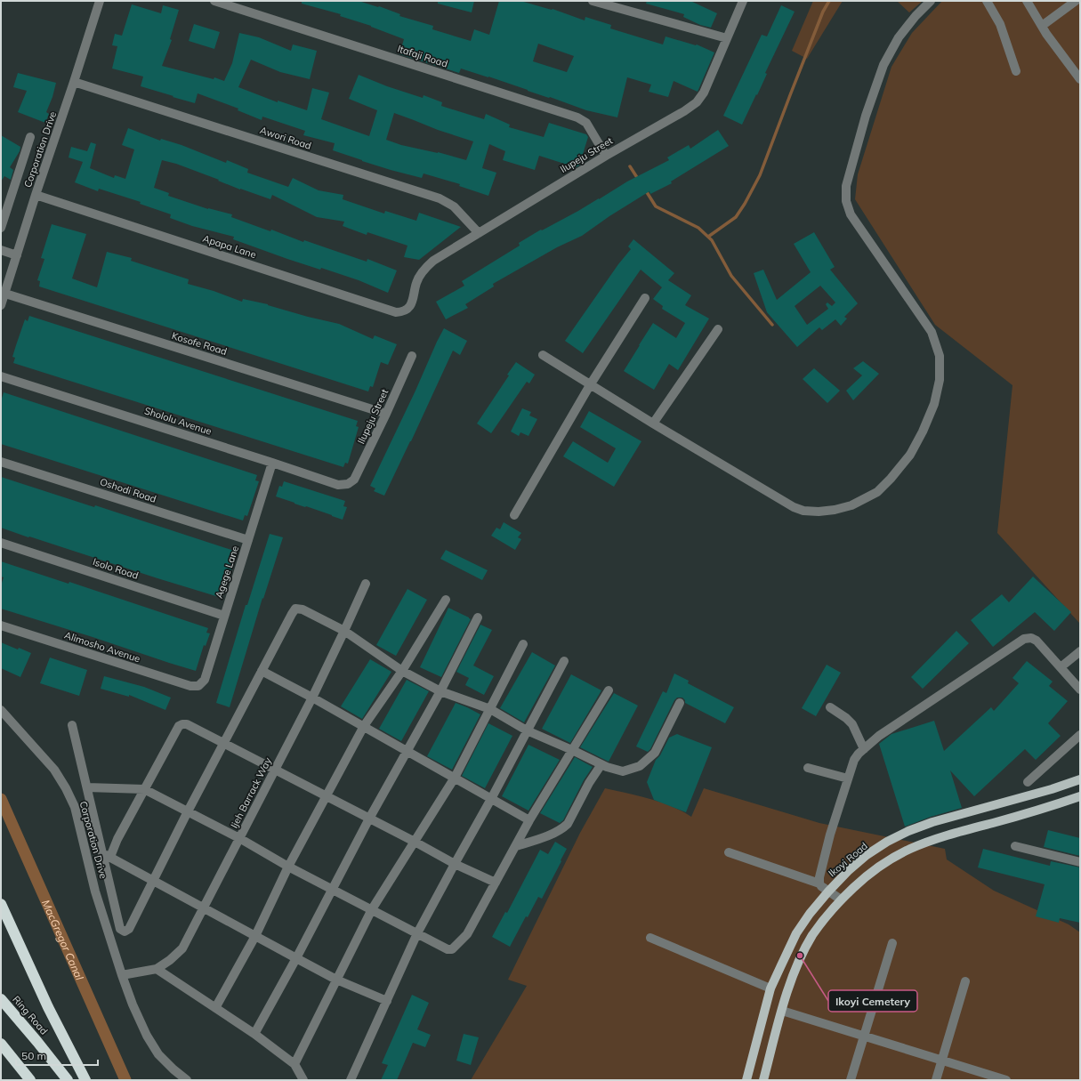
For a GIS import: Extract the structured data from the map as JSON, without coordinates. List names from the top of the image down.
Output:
{
  "streets": {
    "highway": ["Ring Road"],
    "main road": ["Ikoyi Road"],
    "street": [
      "Itafaji Road",
      "Awori Road",
      "Corporation Drive",
      "Ilupeju Street",
      "Apapa Lane",
      "Kosofe Road",
      "Shololu Avenue",
      "Oshodi Road",
      "Isolo Road",
      "Agege Lane",
      "Alimosho Avenue",
      "Ijeh Barrack Way"
    ]
  },
  "crossings": [
    ["Itafaji Road", "Ilupeju Street"],
    ["Awori Road", "Corporation Drive"],
    ["Awori Road", "Ilupeju Street"],
    ["Corporation Drive", "Apapa Lane"],
    ["Corporation Drive", "Kosofe Road"],
    ["Corporation Drive", "Ijeh Barrack Way"],
    ["Ilupeju Street", "Apapa Lane"],
    ["Ilupeju Street", "Kosofe Road"],
    ["Ilupeju Street", "Shololu Avenue"],
    ["Shololu Avenue", "Agege Lane"],
    ["Oshodi Road", "Agege Lane"],
    ["Isolo Road", "Agege Lane"],
    ["Agege Lane", "Alimosho Avenue"]
  ],
  "water": ["MacGregor Canal"],
  "places": ["Ikoyi Cemetery"],
  "scale_bar": "50 m"
}
